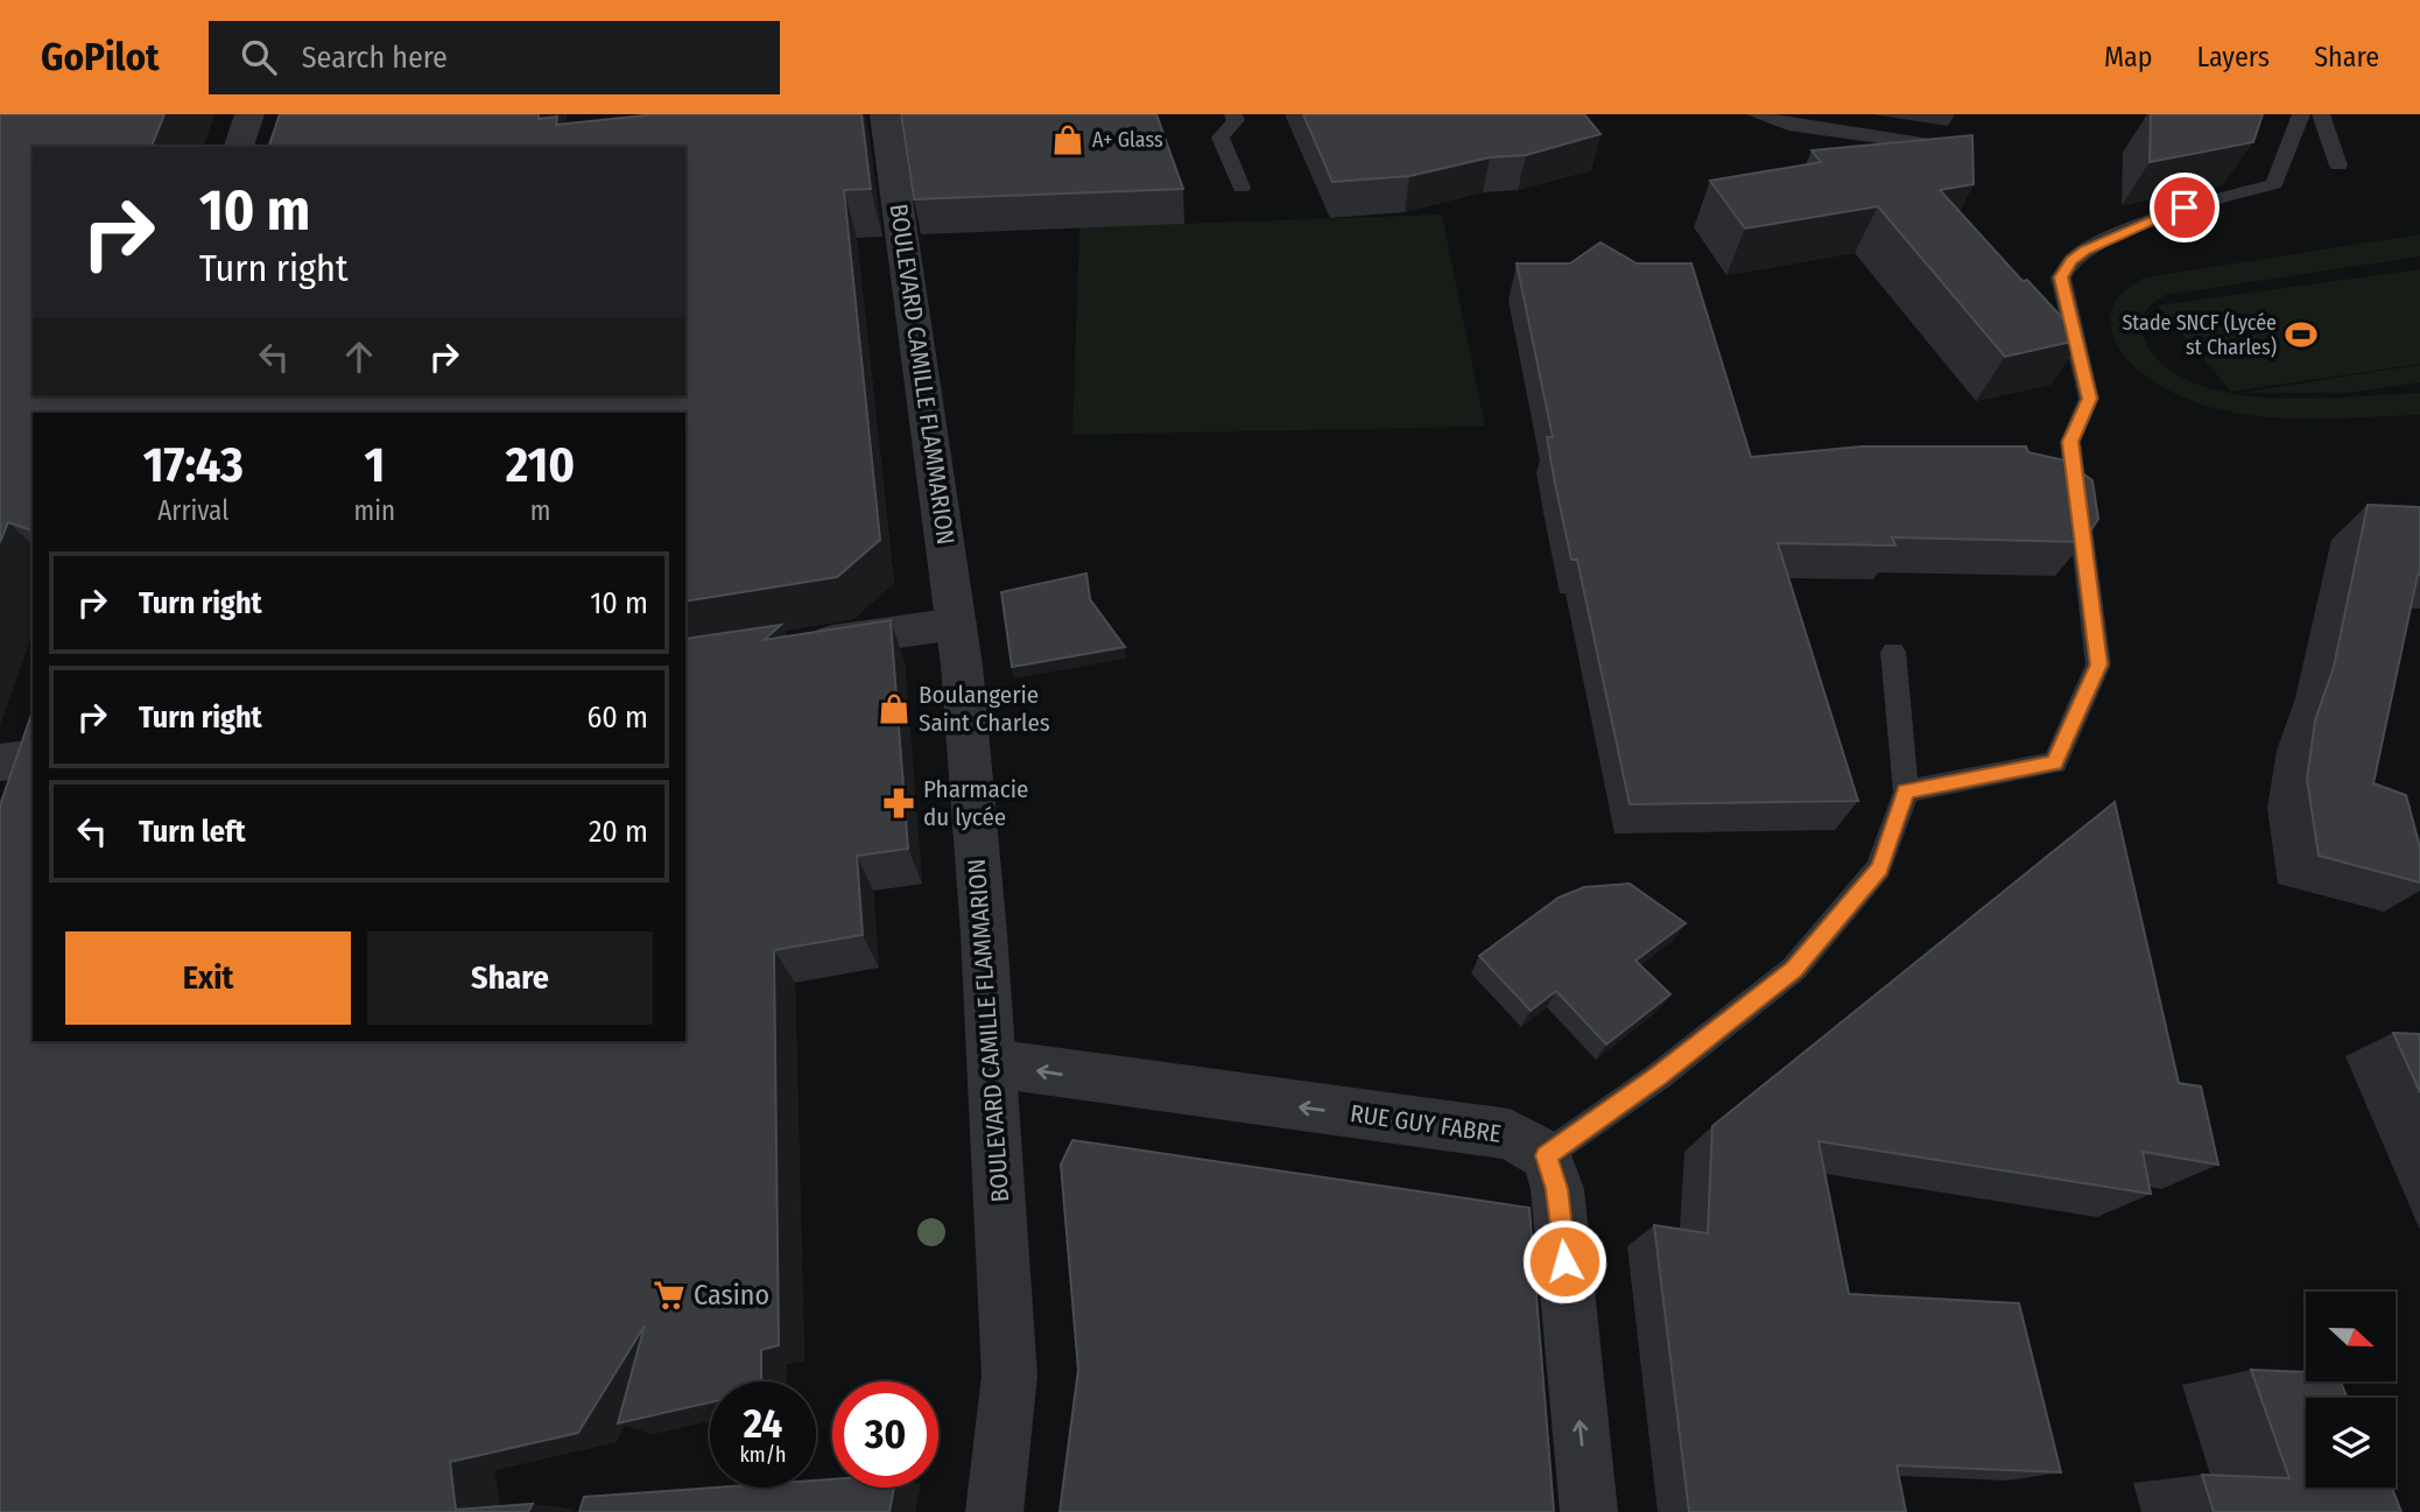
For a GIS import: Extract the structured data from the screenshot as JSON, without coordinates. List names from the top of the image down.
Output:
{
  "streets": {
    "street": ["BOULEVARD CAMILLE FLAMMARION", "RUE GUY FABRE"]
  },
  "crossings": [
    ["BOULEVARD CAMILLE FLAMMARION", "RUE GUY FABRE"]
  ],
  "one_way": ["RUE GUY FABRE"],
  "places": {
    "shop": ["A+ Glass", "Boulangerie Saint Charles"],
    "sports": ["Stade SNCF (Lycée st Charles)"],
    "pharmacy": ["Pharmacie du lycée"],
    "supermarket": ["Casino"]
  },
  "north": "right",
  "page": {
    "header": "GoPilot",
    "search": "Search here",
    "nav": ["Map", "Layers", "Share"],
    "turn": ["10 m", "Turn right"],
    "eta": [
      "17:43",
      "Arrival",
      "1",
      "min",
      "210",
      "m"
    ],
    "list": [
      {
        "name": "Turn right",
        "value": "10 m"
      },
      {
        "name": "Turn right",
        "value": "60 m"
      },
      {
        "name": "Turn left",
        "value": "20 m"
      }
    ],
    "buttons": ["Exit", "Share"],
    "speed": "24 km/h",
    "limit": "30"
  }
}
